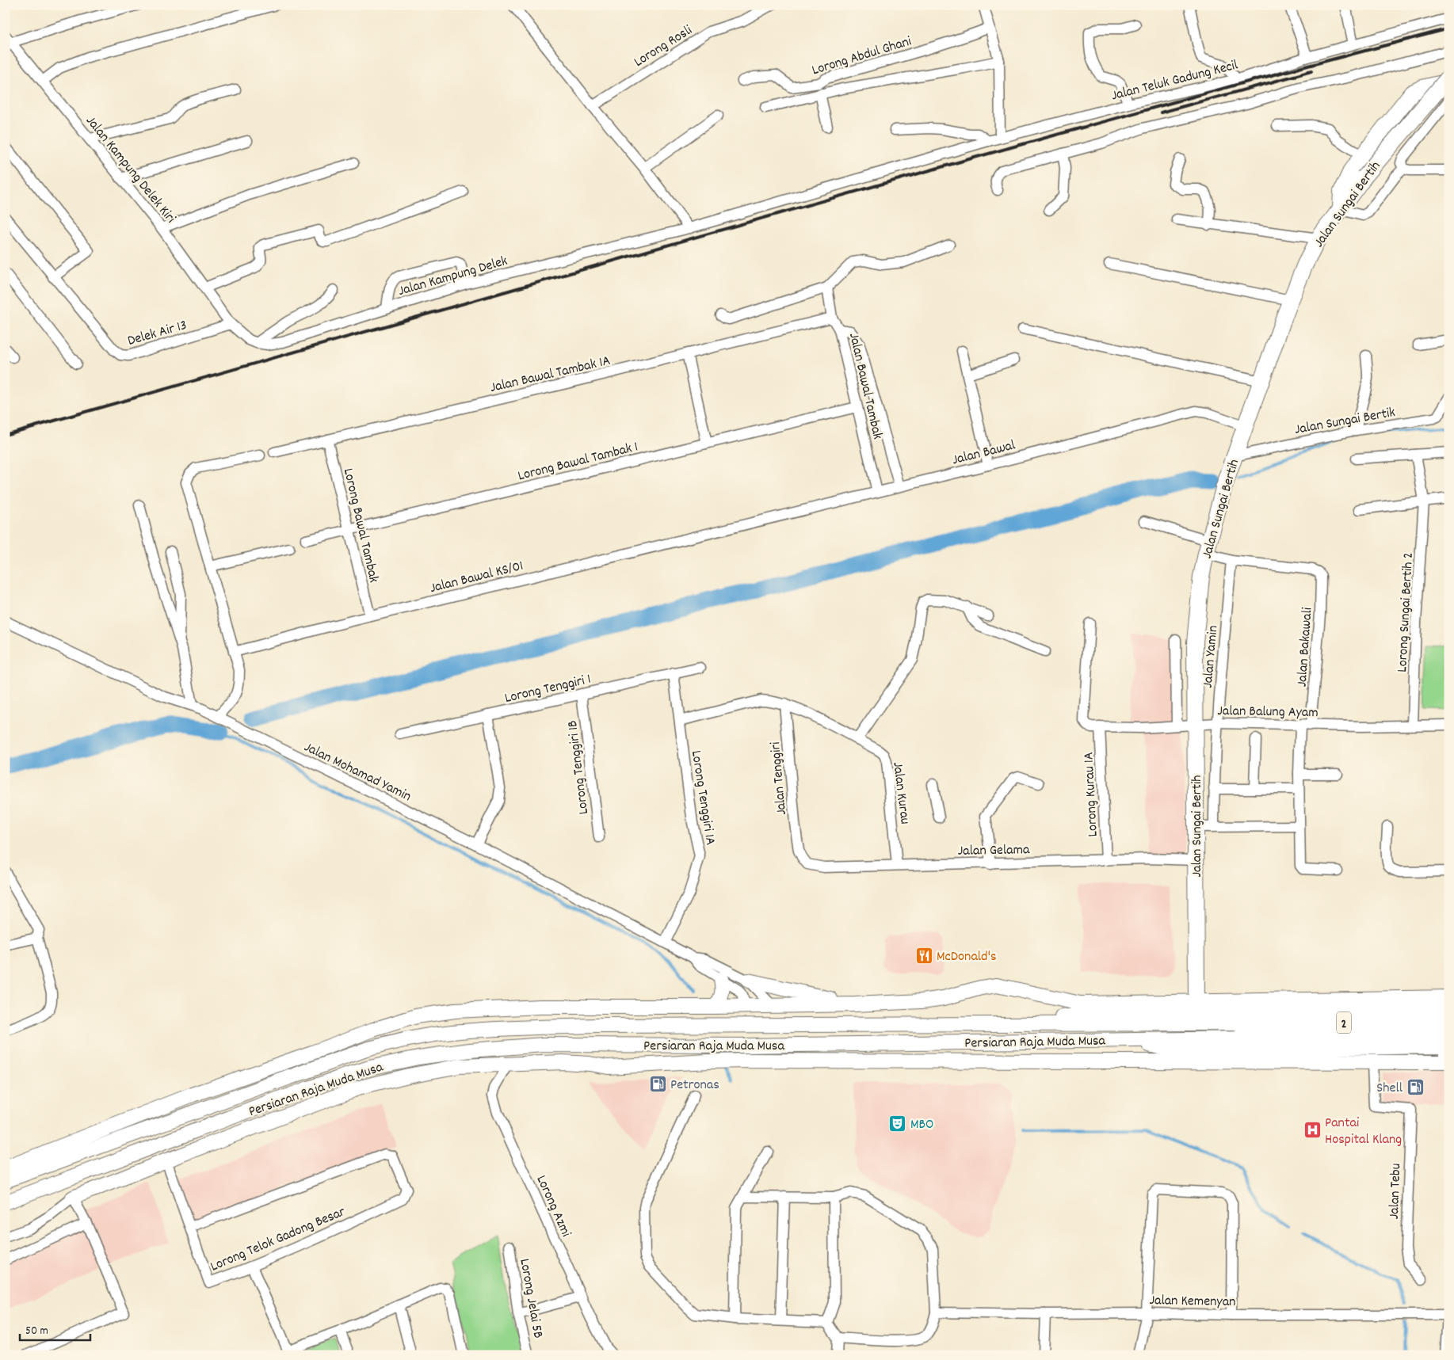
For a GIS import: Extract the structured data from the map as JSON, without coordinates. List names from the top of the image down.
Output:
{
  "streets": {
    "highway": ["2", "Persiaran Raja Muda Musa"],
    "main road": ["Jalan Sungai Bertih"],
    "street": [
      "Lorong Rosli",
      "Lorong Abdul Ghani",
      "Jalan Teluk Gadung Kecil",
      "Jalan Kampung Delek Kiri",
      "Jalan Kampung Delek",
      "Delek Air 13",
      "Jalan Bawal Tambak 1A",
      "Jalan Bawal Tambak",
      "Jalan Sungai Bertik",
      "Jalan Bawal",
      "Lorong Bawal Tambak 1",
      "Lorong Bawal Tambak",
      "Jalan Bawal KS/01",
      "Lorong Sungai Bertih 2",
      "Jalan Bakawali",
      "Jalan Yamin",
      "Lorong Tenggiri 1",
      "Jalan Balung Ayam",
      "Lorong Tenggiri 1B",
      "Jalan Mohamad Yamin",
      "Jalan Tenggiri",
      "Jalan Kurau",
      "Lorong Kurau 1A",
      "Lorong Tenggiri 1A",
      "Jalan Gelama",
      "Jalan Tebu",
      "Lorong Azmi",
      "Lorong Telok Gadong Besar",
      "Lorong Jelai 5B",
      "Jalan Kemenyan"
    ]
  },
  "crossings": [
    ["Jalan Teluk Gadung Kecil", "Jalan Kampung Delek"],
    ["Jalan Kampung Delek Kiri", "Delek Air 13"],
    ["Jalan Sungai Bertih", "Jalan Sungai Bertik"],
    ["Jalan Sungai Bertih", "Jalan Bawal"],
    ["Jalan Sungai Bertih", "Jalan Balung Ayam"],
    ["Jalan Sungai Bertih", "Jalan Gelama"],
    ["Jalan Bawal Tambak 1A", "Jalan Bawal Tambak"],
    ["Jalan Bawal Tambak 1A", "Lorong Bawal Tambak"],
    ["Jalan Bawal Tambak", "Jalan Bawal"],
    ["Jalan Bawal Tambak", "Lorong Bawal Tambak 1"],
    ["Jalan Bawal", "Jalan Bawal KS/01"],
    ["Lorong Bawal Tambak 1", "Lorong Bawal Tambak"],
    ["Lorong Bawal Tambak", "Jalan Bawal KS/01"],
    ["Lorong Sungai Bertih 2", "Jalan Balung Ayam"],
    ["Jalan Bakawali", "Jalan Yamin"],
    ["Jalan Bakawali", "Jalan Balung Ayam"],
    ["Jalan Yamin", "Jalan Balung Ayam"],
    ["Lorong Tenggiri 1", "Lorong Tenggiri 1B"],
    ["Lorong Tenggiri 1", "Lorong Tenggiri 1A"],
    ["Jalan Balung Ayam", "Lorong Kurau 1A"],
    ["Jalan Mohamad Yamin", "Lorong Tenggiri 1A"],
    ["Jalan Tenggiri", "Jalan Kurau"],
    ["Jalan Tenggiri", "Jalan Gelama"],
    ["Jalan Kurau", "Lorong Tenggiri 1A"],
    ["Jalan Kurau", "Jalan Gelama"],
    ["Lorong Kurau 1A", "Jalan Gelama"]
  ],
  "places": {
    "restaurant": ["McDonald's"],
    "fuel station": ["Petronas", "Shell"],
    "theatre": ["MBO"],
    "hospital": ["Pantai Hospital Klang"]
  },
  "scale_bar": "50 m"
}
